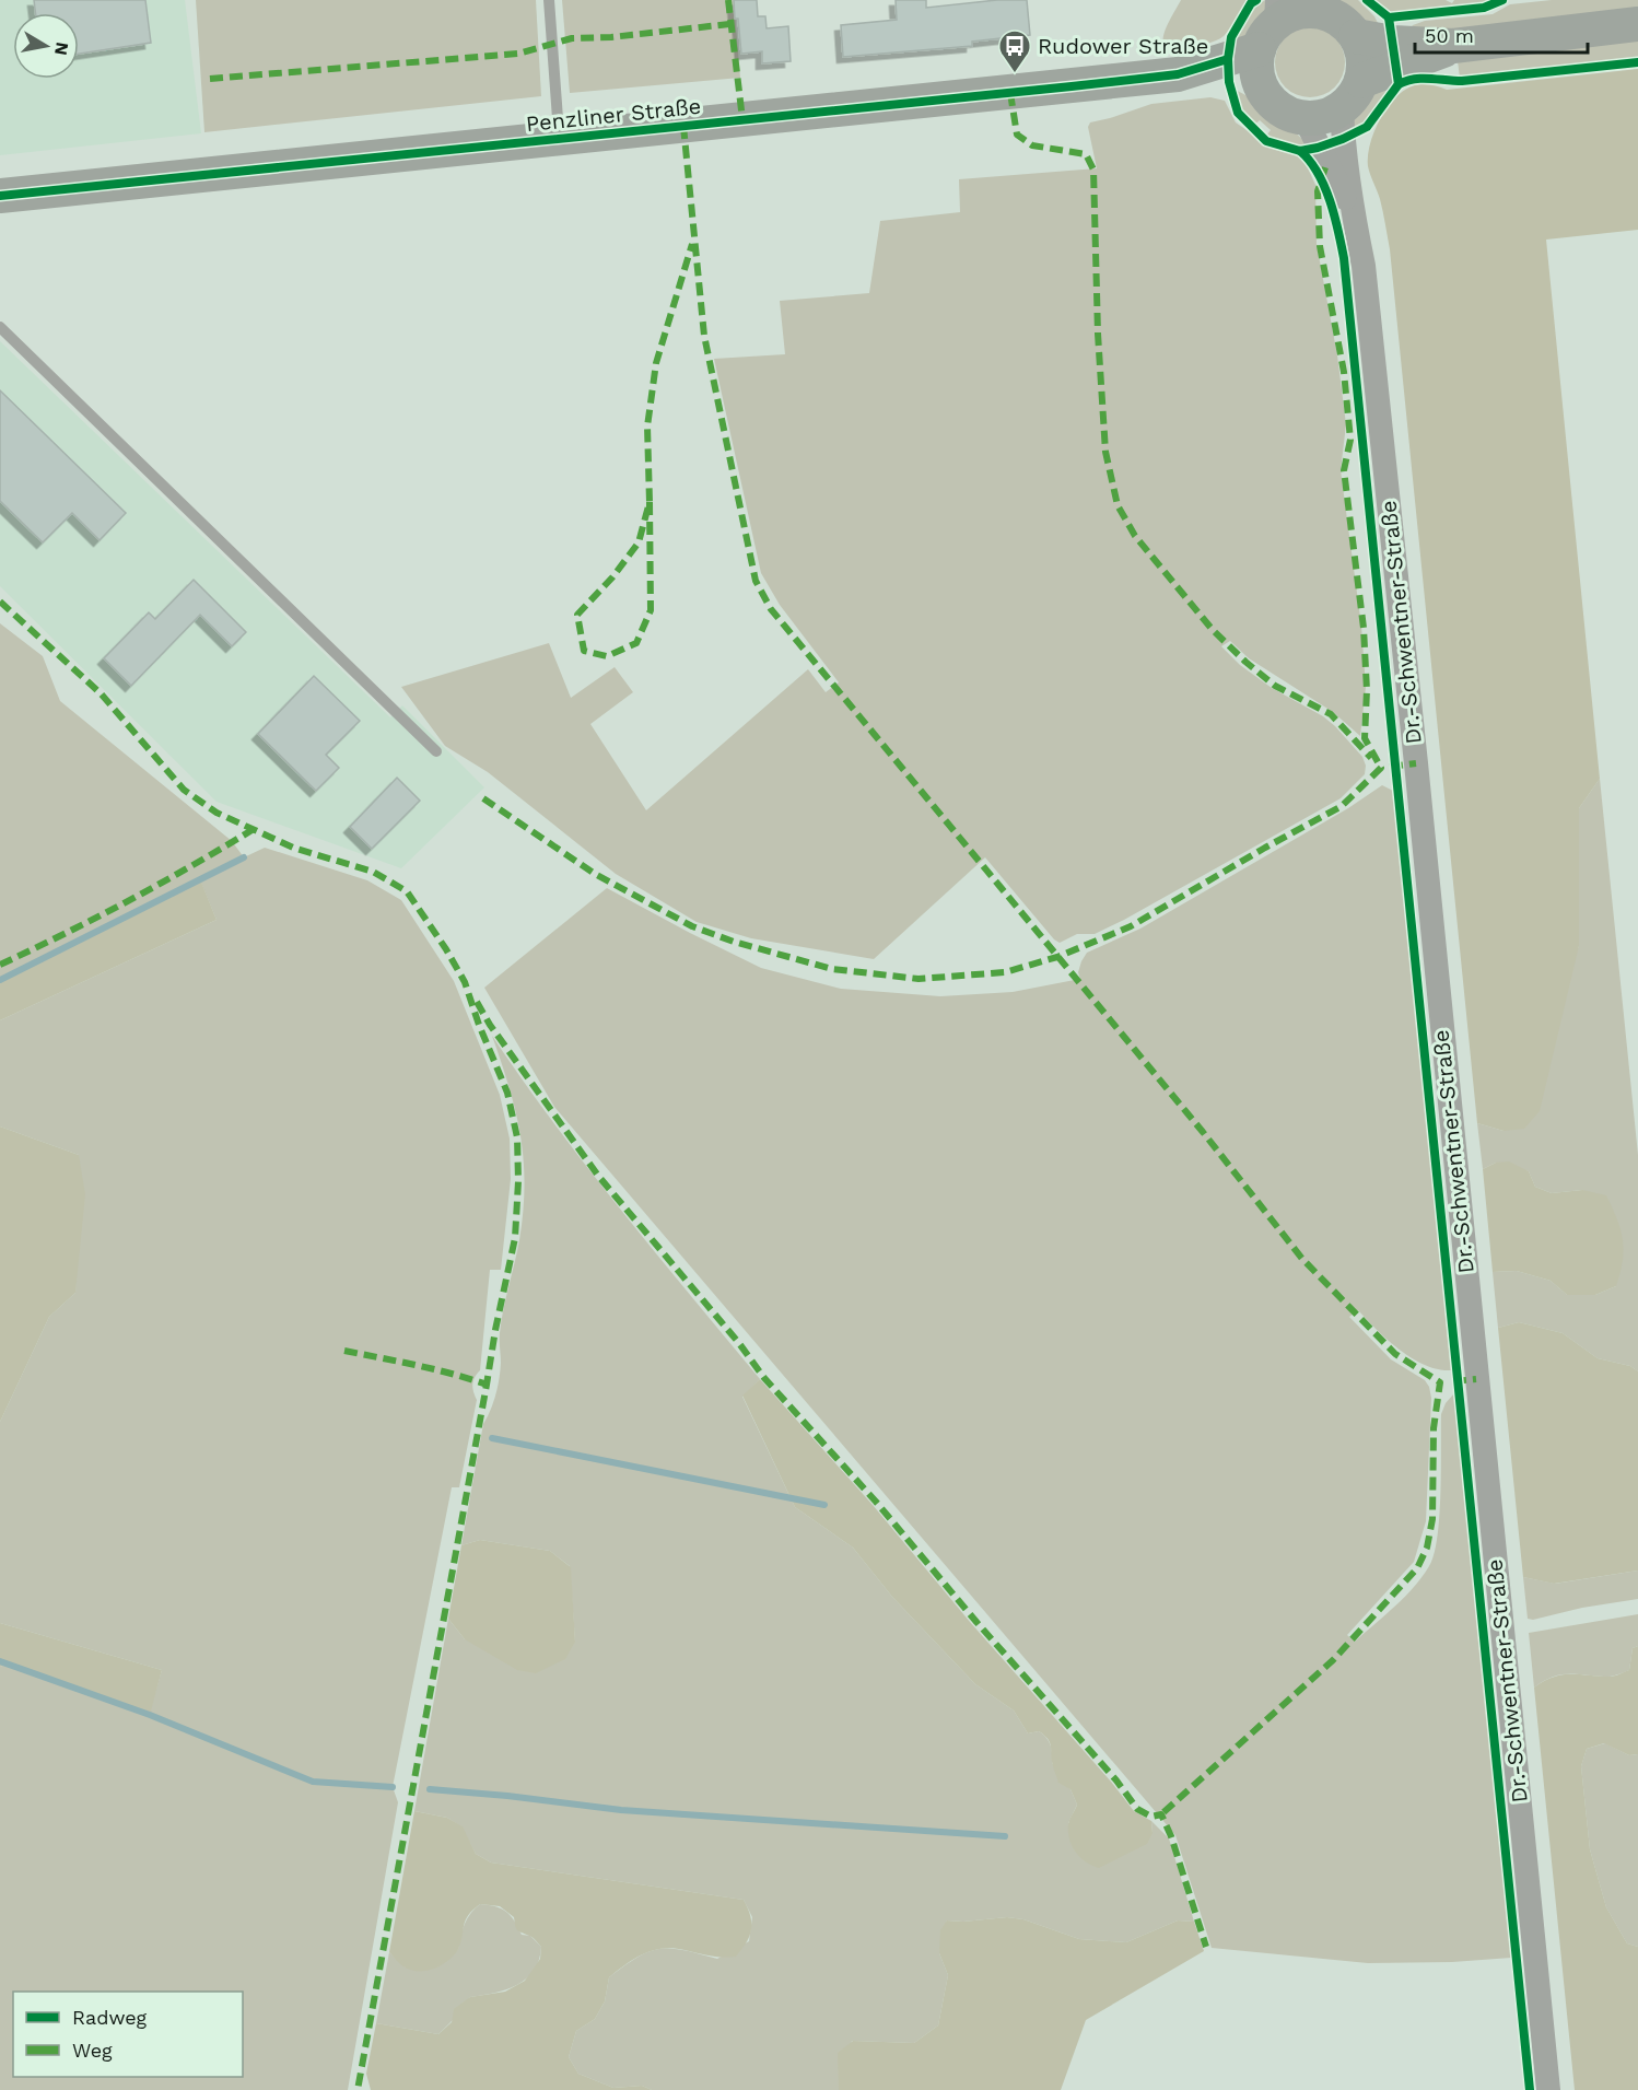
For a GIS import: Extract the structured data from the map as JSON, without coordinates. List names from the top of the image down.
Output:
{
  "streets": {
    "main road": ["Penzliner Straße"],
    "street": ["Dr.-Schwentner-Straße"]
  },
  "crossings": [
    ["Penzliner Straße", "Dr.-Schwentner-Straße"]
  ],
  "places": {
    "bus stop": ["Rudower Straße"]
  },
  "legend": ["Radweg", "Weg"],
  "scale_bar": "50 m",
  "north": "right"
}
